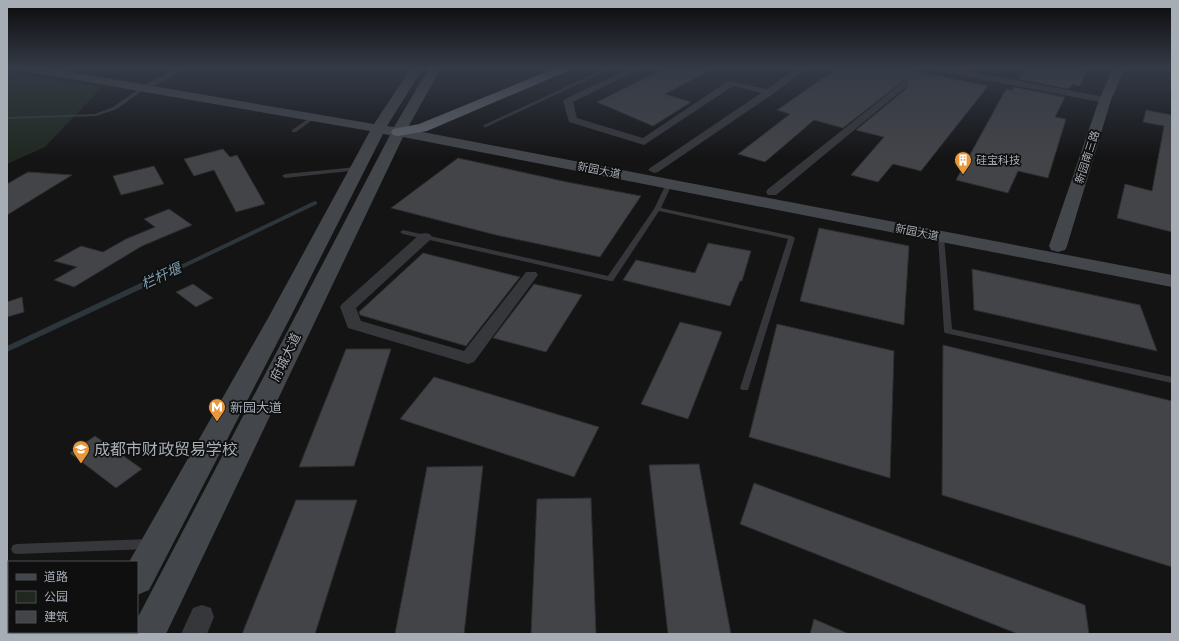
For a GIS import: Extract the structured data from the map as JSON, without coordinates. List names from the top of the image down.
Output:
{
  "streets": {
    "street": ["新园南三路", "新园大道", "府城大道"]
  },
  "crossings": [
    ["新园南三路", "新园大道"],
    ["新园大道", "府城大道"]
  ],
  "water": ["栏杆堰"],
  "places": {
    "building": ["硅宝科技"],
    "metro station": ["新园大道"],
    "school or university": ["成都市财政贸易学校"]
  },
  "legend": ["道路", "公园", "建筑"]
}
